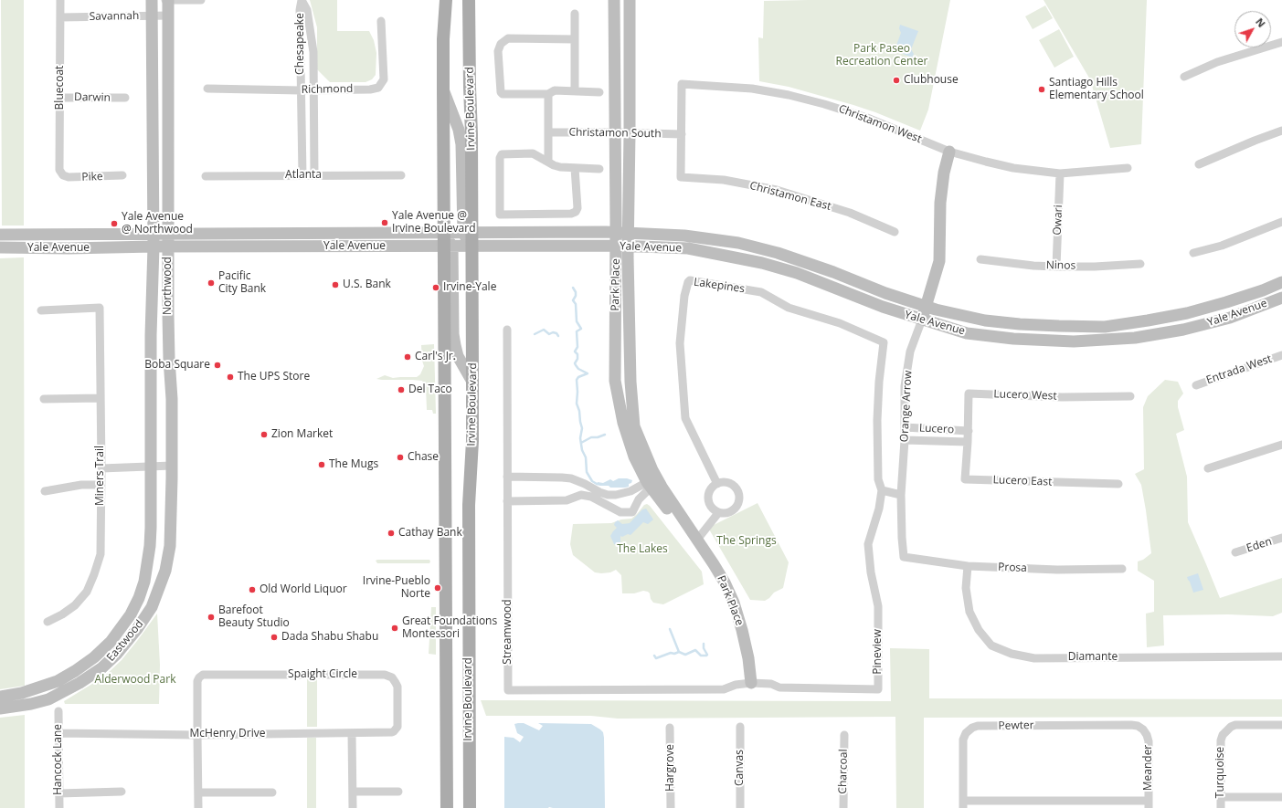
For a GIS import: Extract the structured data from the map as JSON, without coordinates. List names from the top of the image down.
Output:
{
  "streets": {
    "main road": ["Irvine Boulevard"],
    "street": [
      "Savannah",
      "Chesapeake",
      "Bluecoat",
      "Richmond",
      "Darwin",
      "Christamon West",
      "Christamon South",
      "Atlanta",
      "Pike",
      "Christamon East",
      "Owari",
      "Yale Avenue",
      "Ninos",
      "Park Place",
      "Northwood",
      "Lakepines",
      "Entrada West",
      "Lucero West",
      "Orange Arrow",
      "Lucero",
      "Miners Trail",
      "Lucero East",
      "Eden",
      "Prosa",
      "Streamwood",
      "Eastwood",
      "Pineview",
      "Diamante",
      "Spaight Circle",
      "Pewter",
      "McHenry Drive",
      "Hancock Lane",
      "Hargrove",
      "Canvas",
      "Meander",
      "Charcoal",
      "Turquoise"
    ]
  },
  "crossings": [
    ["Savannah", "Bluecoat"],
    ["Savannah", "Northwood"],
    ["Chesapeake", "Richmond"],
    ["Chesapeake", "Atlanta"],
    ["Bluecoat", "Darwin"],
    ["Bluecoat", "Pike"],
    ["Irvine Boulevard", "Yale Avenue"],
    ["Christamon West", "Christamon South"],
    ["Christamon West", "Christamon East"],
    ["Christamon West", "Owari"],
    ["Christamon West", "Orange Arrow"],
    ["Christamon South", "Christamon East"],
    ["Christamon South", "Park Place"],
    ["Owari", "Ninos"],
    ["Yale Avenue", "Park Place"],
    ["Yale Avenue", "Northwood"],
    ["Yale Avenue", "Orange Arrow"],
    ["Park Place", "Streamwood"],
    ["Park Place", "Pineview"],
    ["Northwood", "Eastwood"],
    ["Lakepines", "Pineview"],
    ["Lucero West", "Lucero"],
    ["Lucero West", "Lucero East"],
    ["Orange Arrow", "Lucero"],
    ["Orange Arrow", "Prosa"],
    ["Lucero", "Lucero East"],
    ["Prosa", "Diamante"],
    ["Streamwood", "Pineview"],
    ["Spaight Circle", "McHenry Drive"],
    ["Pewter", "Meander"],
    ["McHenry Drive", "Hancock Lane"]
  ],
  "parks": [
    "Park Paseo Recreation Center",
    "The Springs",
    "The Lakes",
    "Alderwood Park"
  ],
  "places": [
    "Clubhouse",
    "Santiago Hills Elementary School",
    "Yale Avenue @ Irvine Boulevard",
    "Yale Avenue @ Northwood",
    "Pacific City Bank",
    "U.S. Bank",
    "Irvine-Yale",
    "Carl's Jr.",
    "Boba Square",
    "The UPS Store",
    "Del Taco",
    "Zion Market",
    "Chase",
    "The Mugs",
    "Cathay Bank",
    "Irvine-Pueblo Norte",
    "Old World Liquor",
    "Barefoot Beauty Studio",
    "Great Foundations Montessori",
    "Dada Shabu Shabu"
  ],
  "north": "top right"
}
